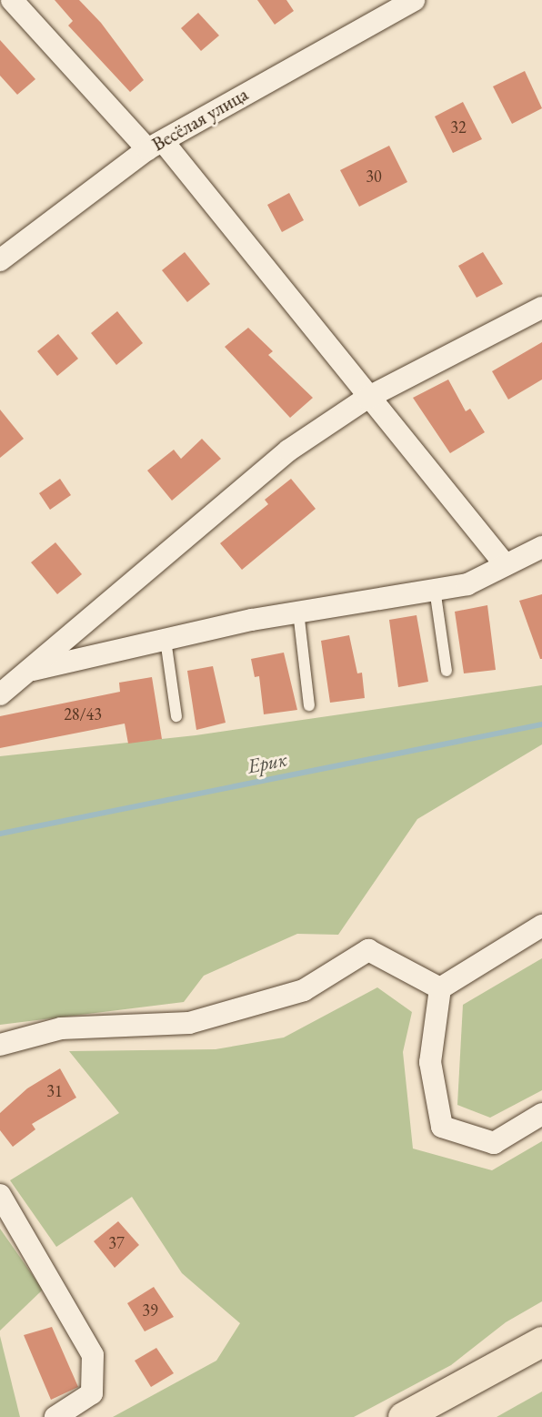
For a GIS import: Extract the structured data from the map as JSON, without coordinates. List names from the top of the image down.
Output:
{
  "streets": {
    "street": ["Весёлая улица"]
  },
  "water": ["Ерик"],
  "house_numbers": [
    "32",
    "30",
    "28/43",
    "31",
    "37",
    "39"
  ]
}
